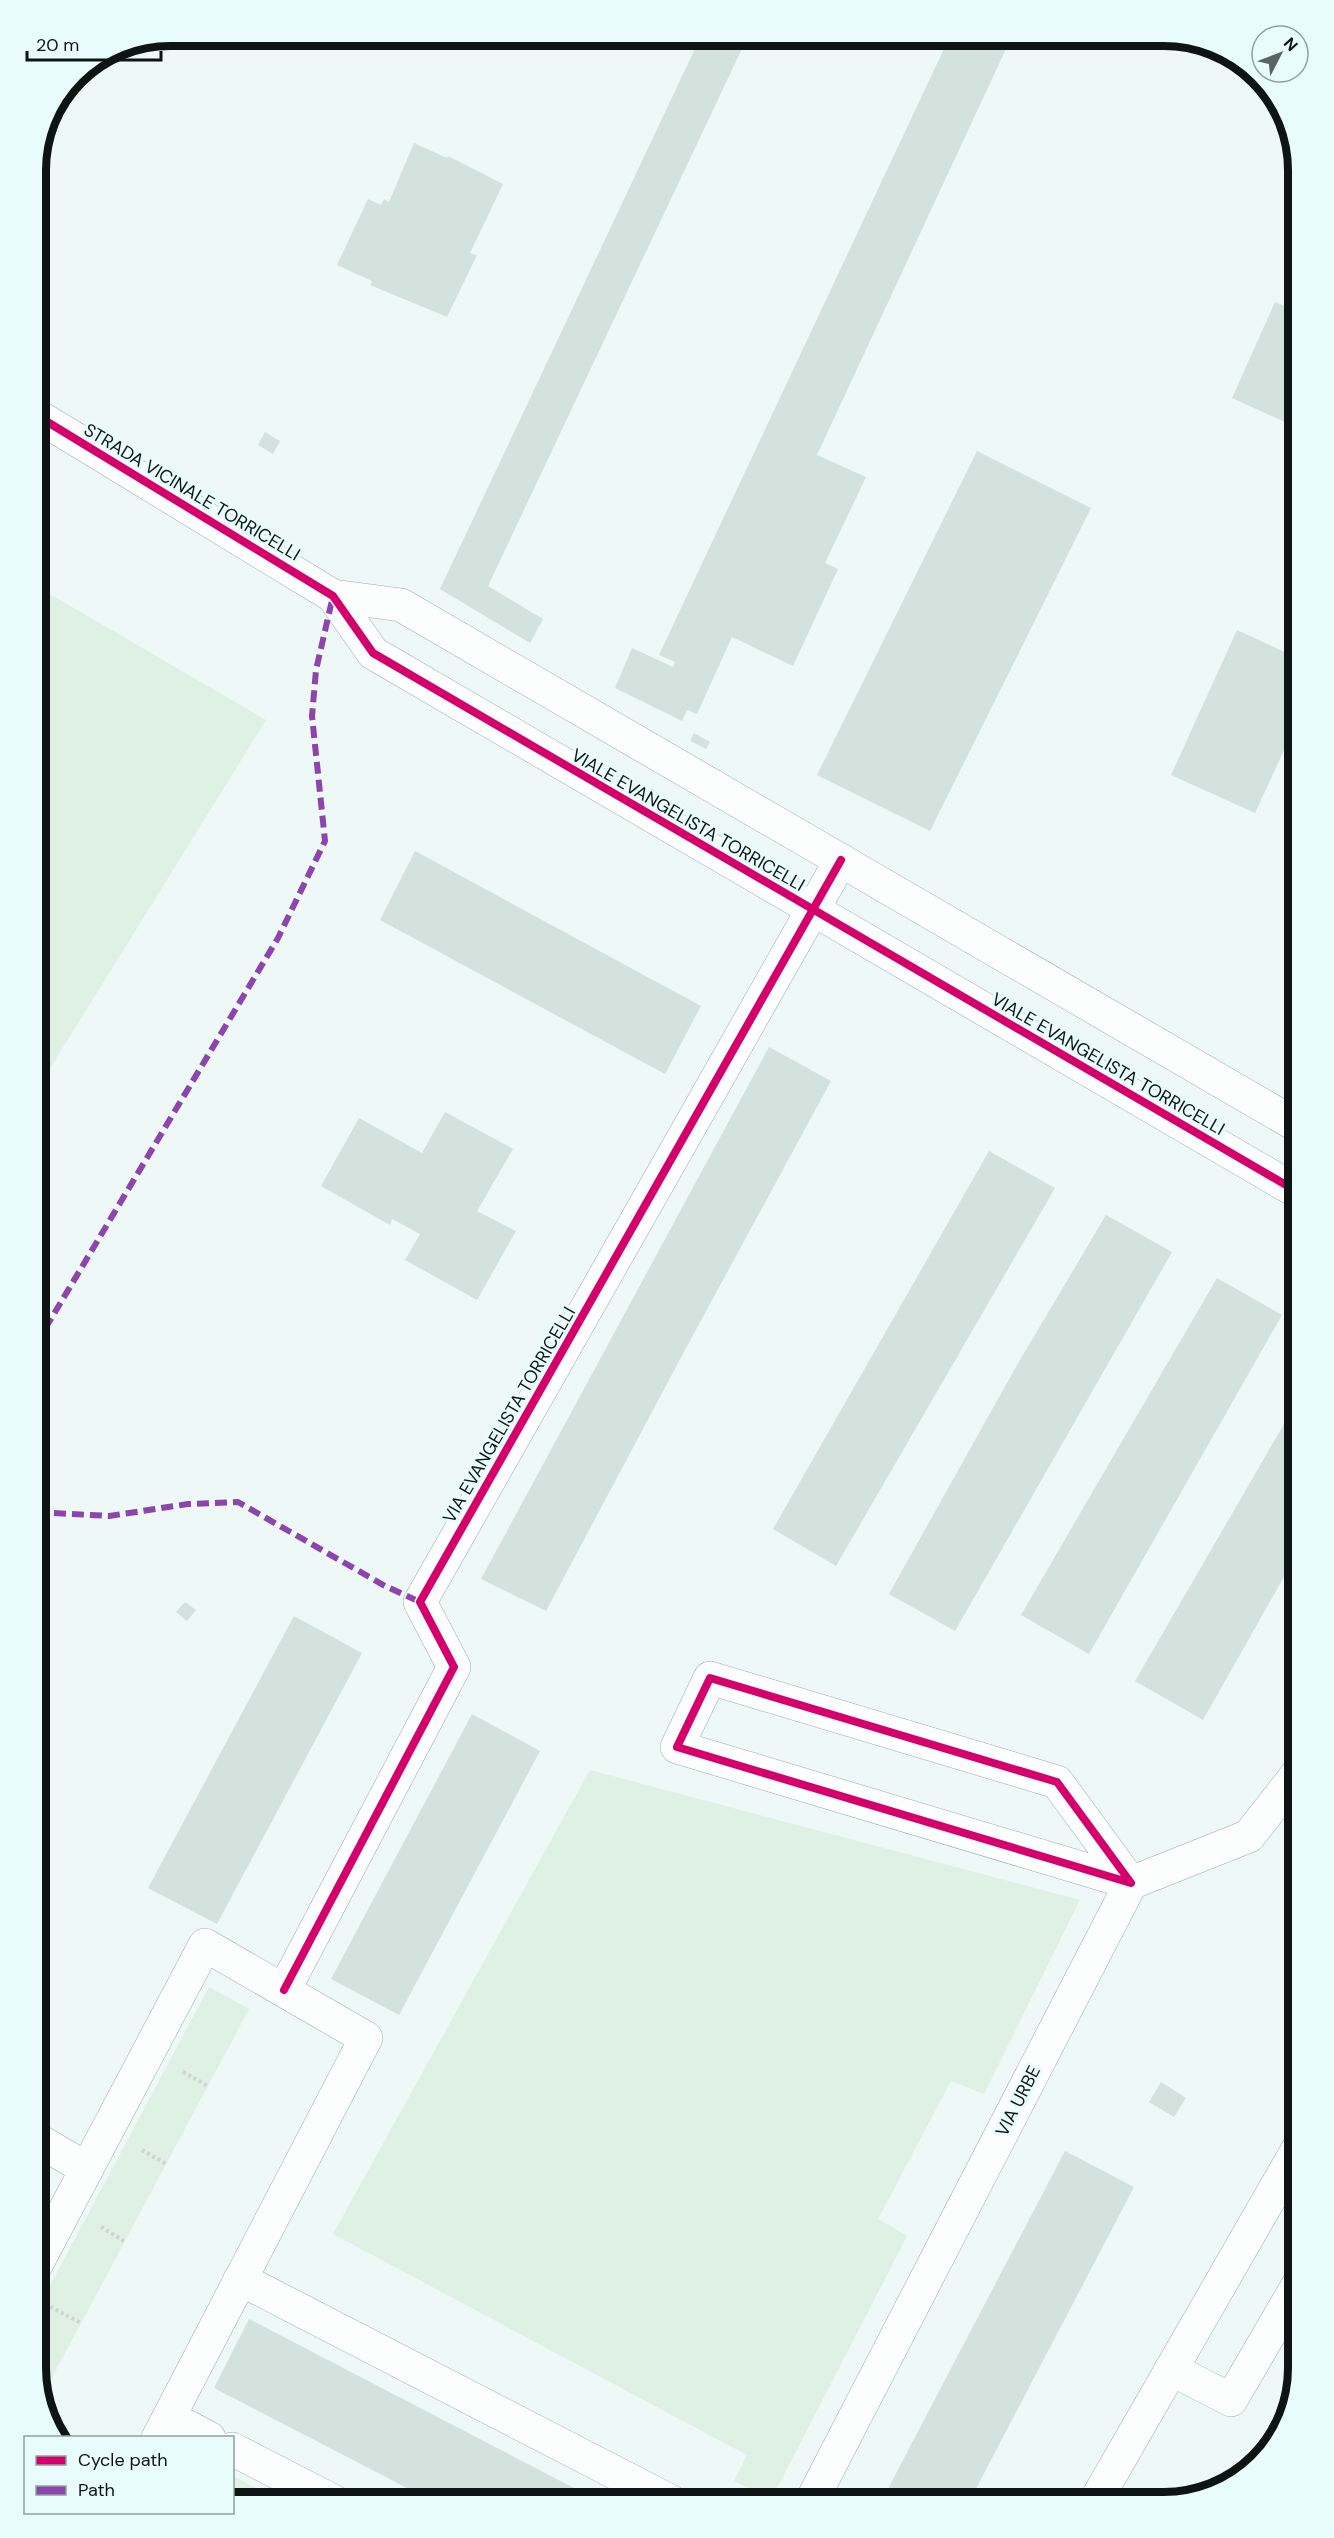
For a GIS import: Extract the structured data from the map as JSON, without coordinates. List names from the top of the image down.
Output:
{
  "streets": {
    "street": [
      "STRADA VICINALE TORRICELLI",
      "VIALE EVANGELISTA TORRICELLI",
      "VIA EVANGELISTA TORRICELLI",
      "VIA URBE"
    ]
  },
  "crossings": [
    ["STRADA VICINALE TORRICELLI", "VIALE EVANGELISTA TORRICELLI"],
    ["VIALE EVANGELISTA TORRICELLI", "VIA EVANGELISTA TORRICELLI"]
  ],
  "legend": ["Cycle path", "Path"],
  "scale_bar": "20 m",
  "north": "top right"
}
